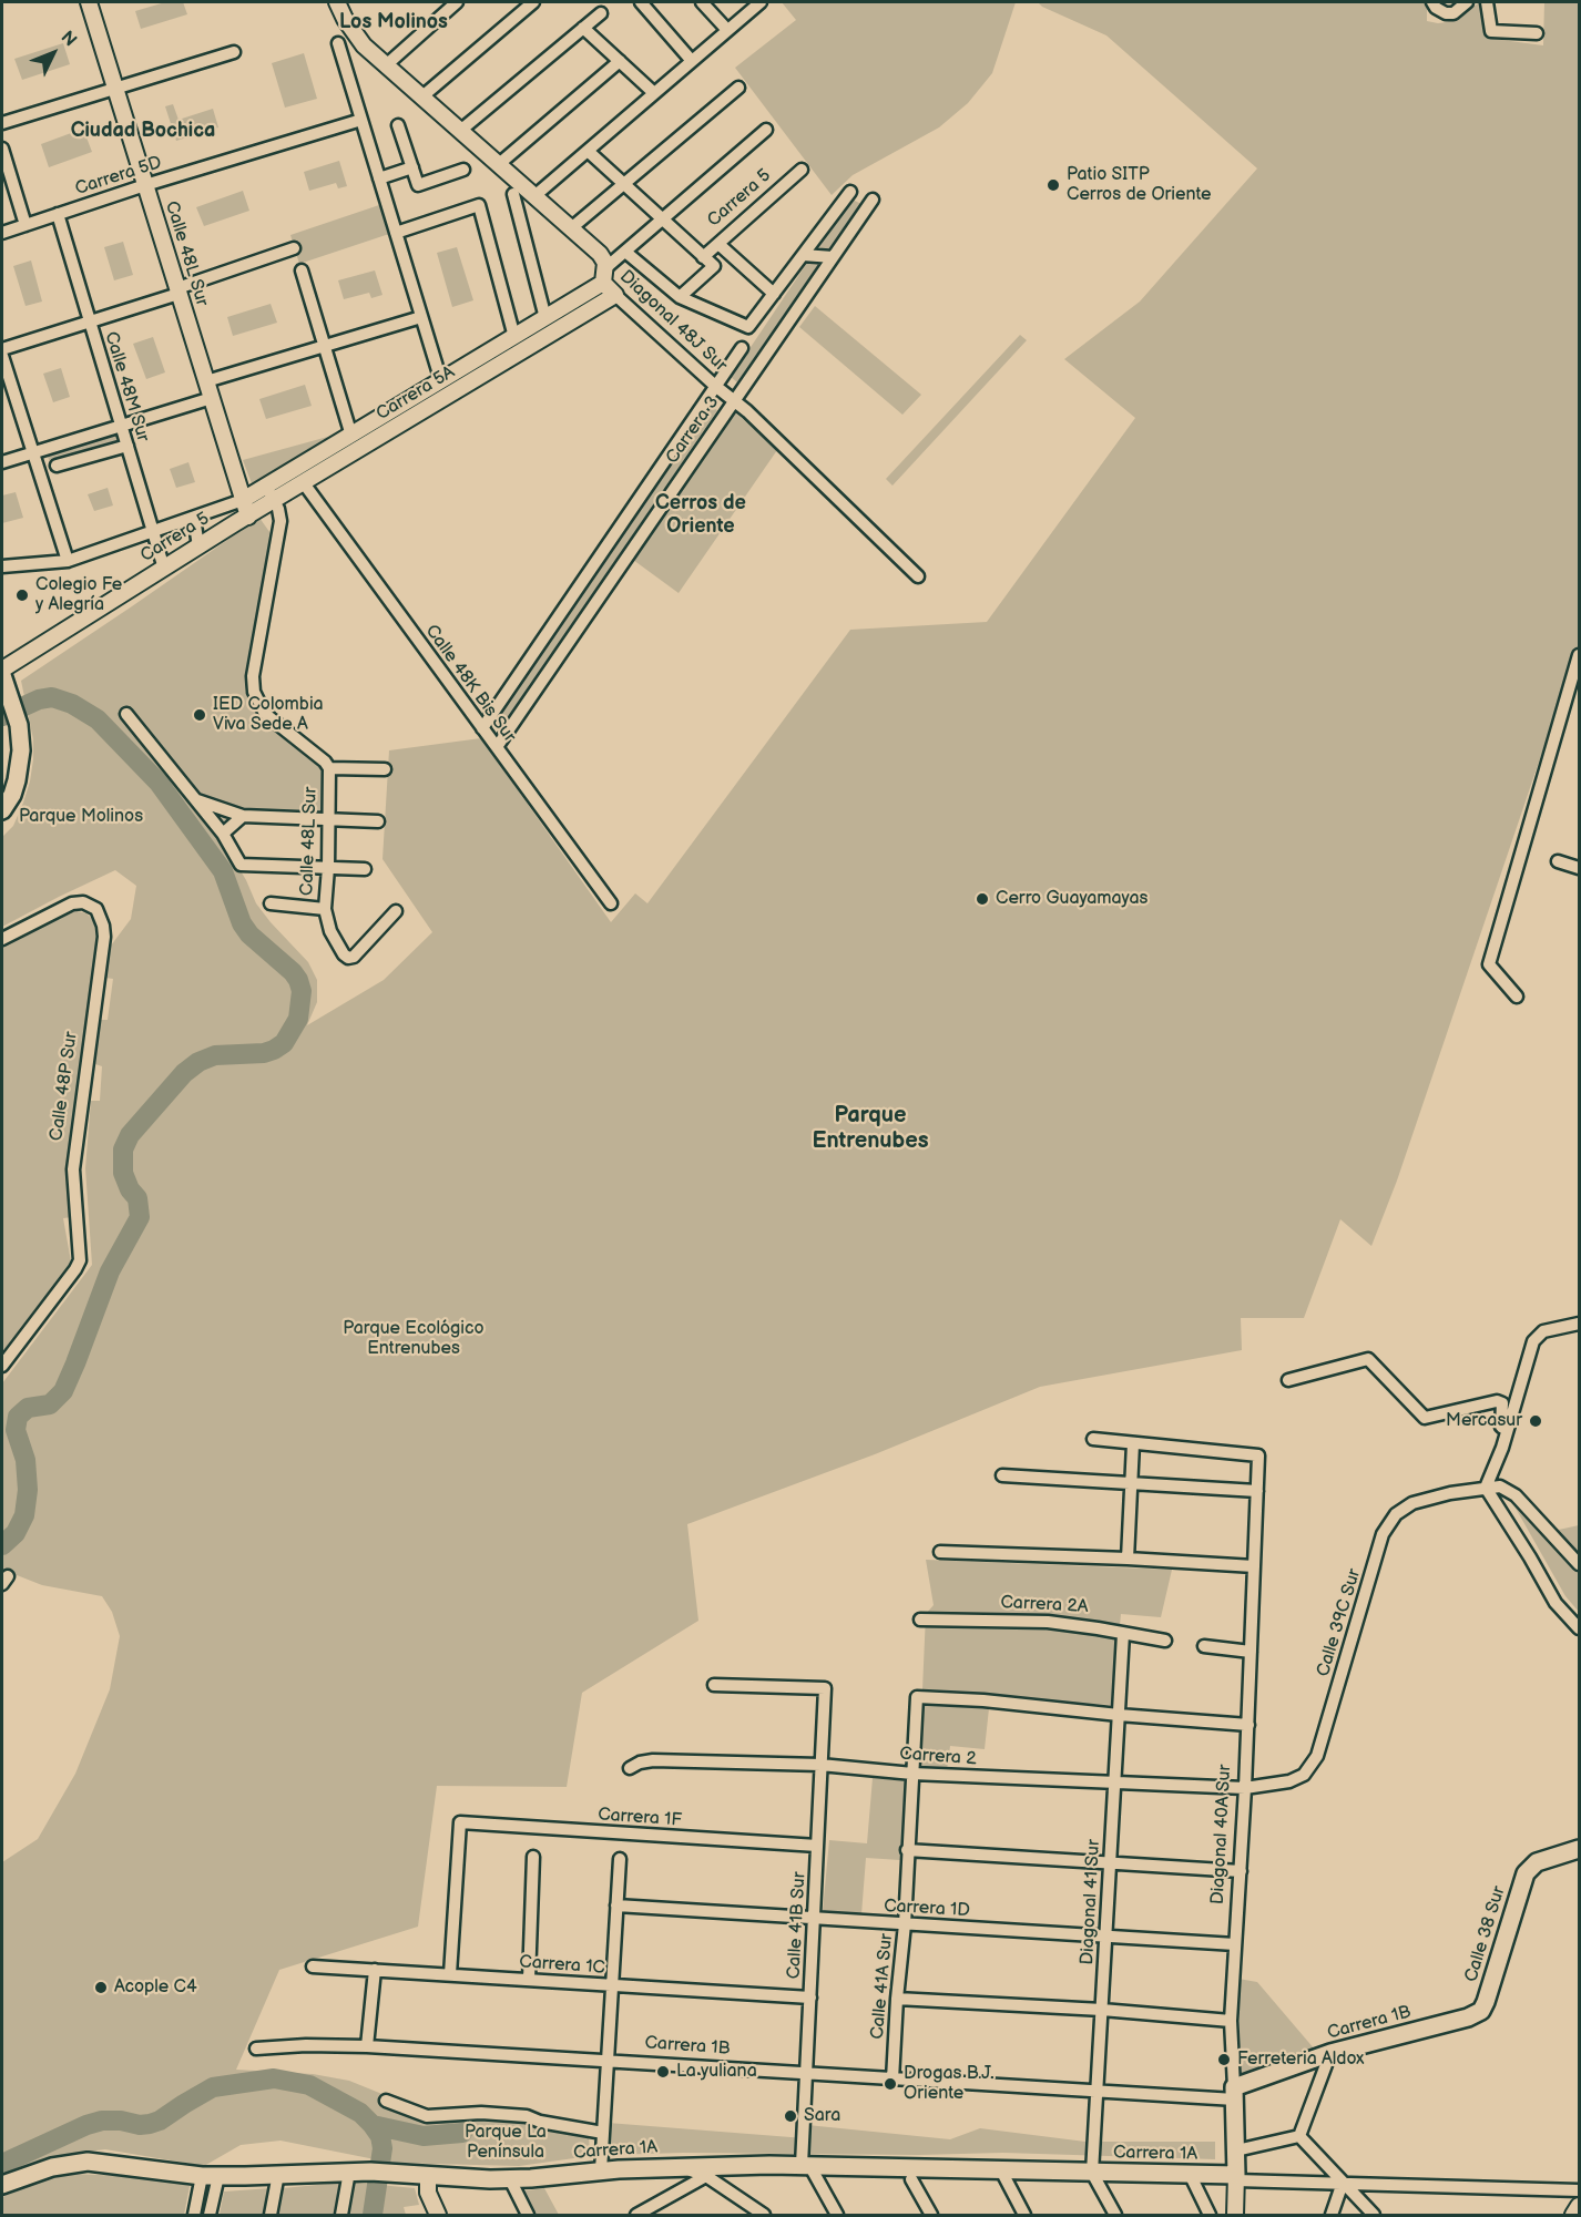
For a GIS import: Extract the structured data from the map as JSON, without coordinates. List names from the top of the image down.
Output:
{
  "streets": {
    "main road": [
      "Diagonal 40A Sur",
      "Calle 38 Sur",
      "Carrera 1B",
      "Carrera 1A"
    ],
    "street": [
      "Carrera 5D",
      "Carrera 5",
      "Calle 48L Sur",
      "Diagonal 48J Sur",
      "Calle 48M Sur",
      "Carrera 5A",
      "Carrera 3",
      "Calle 48K Bis Sur",
      "Calle 48P Sur",
      "Carrera 2A",
      "Calle 39C Sur",
      "Carrera 2",
      "Carrera 1F",
      "Diagonal 41 Sur",
      "Carrera 1D",
      "Calle 41B Sur",
      "Carrera 1C",
      "Calle 41A Sur"
    ]
  },
  "crossings": [
    ["Carrera 5D", "Calle 48L Sur"],
    ["Carrera 5D", "Calle 48M Sur"],
    ["Carrera 5", "Calle 48L Sur"],
    ["Carrera 5", "Calle 48M Sur"],
    ["Carrera 5", "Carrera 5A"],
    ["Calle 48L Sur", "Carrera 5A"],
    ["Diagonal 48J Sur", "Carrera 5A"],
    ["Diagonal 48J Sur", "Carrera 3"],
    ["Carrera 5A", "Calle 48K Bis Sur"],
    ["Carrera 3", "Calle 48K Bis Sur"],
    ["Carrera 2A", "Diagonal 41 Sur"],
    ["Calle 39C Sur", "Carrera 2"],
    ["Calle 39C Sur", "Diagonal 40A Sur"],
    ["Carrera 2", "Diagonal 40A Sur"],
    ["Carrera 2", "Diagonal 41 Sur"],
    ["Carrera 2", "Calle 41B Sur"],
    ["Carrera 2", "Calle 41A Sur"],
    ["Carrera 1F", "Calle 41B Sur"],
    ["Carrera 1F", "Carrera 1C"],
    ["Diagonal 40A Sur", "Carrera 1D"],
    ["Diagonal 40A Sur", "Carrera 1B"],
    ["Diagonal 40A Sur", "Carrera 1A"],
    ["Diagonal 41 Sur", "Carrera 1D"],
    ["Diagonal 41 Sur", "Calle 41A Sur"],
    ["Diagonal 41 Sur", "Carrera 1B"],
    ["Diagonal 41 Sur", "Carrera 1A"],
    ["Carrera 1D", "Calle 41B Sur"],
    ["Carrera 1D", "Calle 41A Sur"],
    ["Calle 41B Sur", "Carrera 1C"],
    ["Calle 41B Sur", "Carrera 1B"],
    ["Calle 41B Sur", "Carrera 1A"],
    ["Calle 38 Sur", "Carrera 1B"],
    ["Calle 41A Sur", "Carrera 1B"]
  ],
  "districts": [
    "Los Molinos",
    "Ciudad Bochica",
    "Cerros de Oriente",
    "Parque Entrenubes"
  ],
  "parks": ["Parque Molinos", "Parque Ecológico Entrenubes", "Parque La Península"],
  "places": [
    "Patio SITP Cerros de Oriente",
    "Colegio Fe y Alegría",
    "IED Colombia Viva Sede A",
    "Cerro Guayamayas",
    "Mercasur",
    "Acople C4",
    "Ferreteria Aldox",
    "La yuliana",
    "Drogas B.J. Oriente",
    "Sara"
  ],
  "north": "top right"
}
